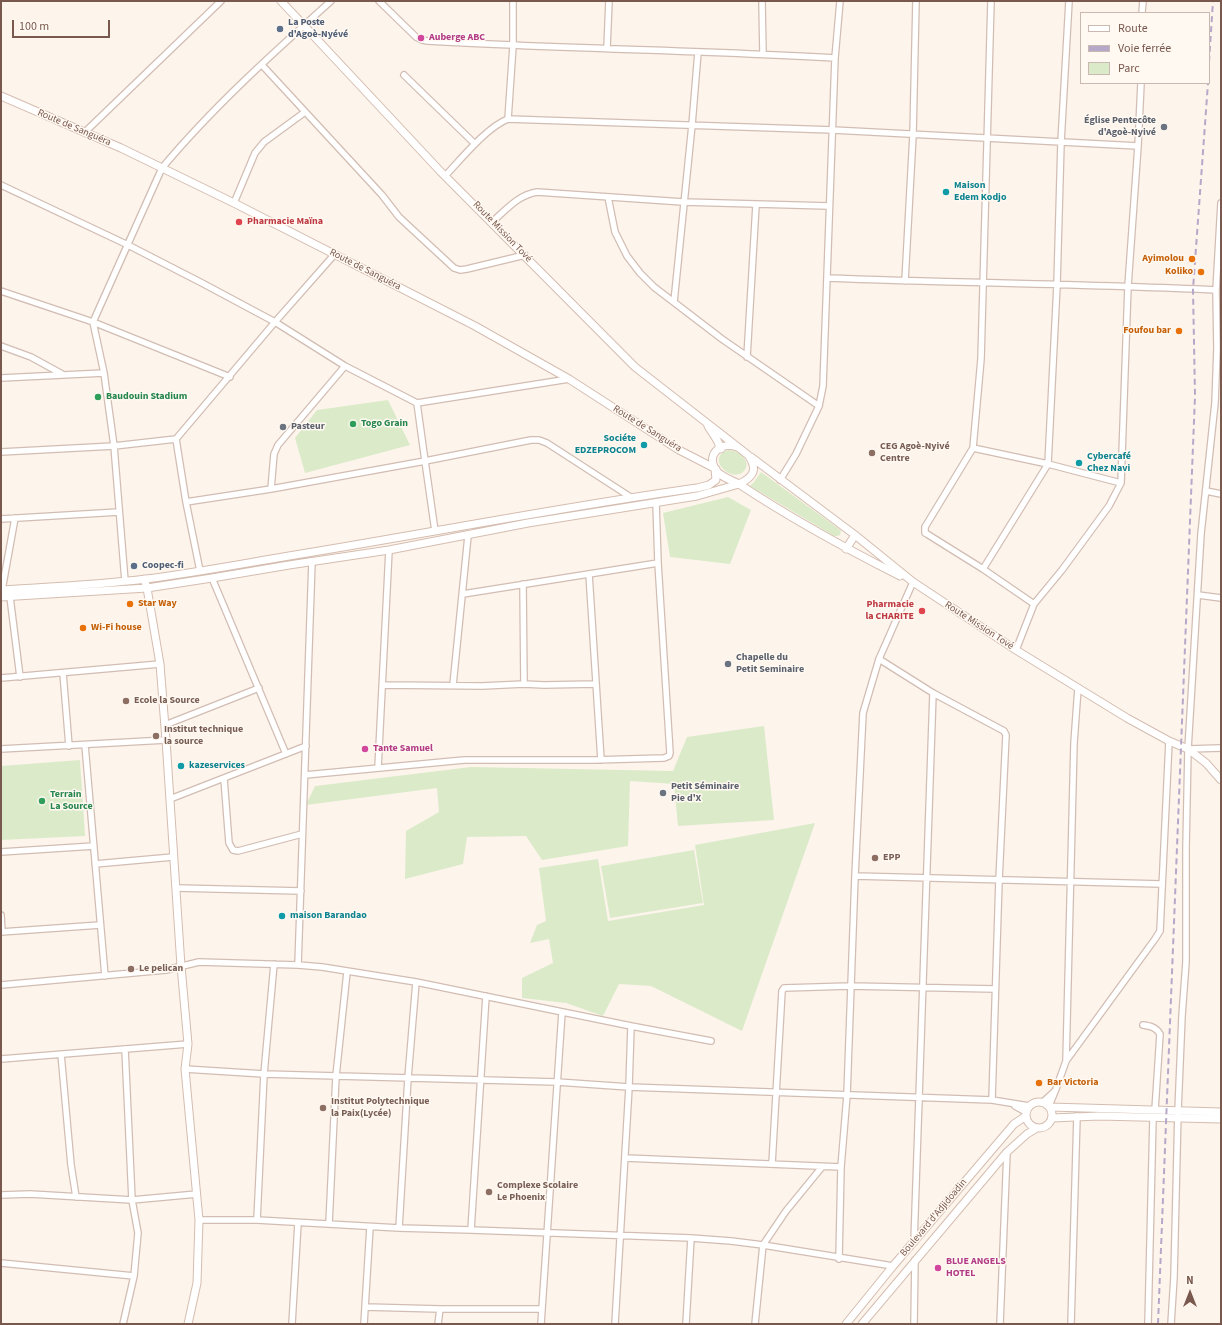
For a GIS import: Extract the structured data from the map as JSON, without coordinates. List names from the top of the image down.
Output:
{
  "streets": {
    "street": ["Route de Sanguéra", "Route Mission Tové", "Boulevard d'Adjidoadin"]
  },
  "places": [
    "La Poste d'Agoè-Nyévé",
    "Auberge ABC",
    "Église Pentecôte d'Agoè-Nyivé",
    "Maison Edem Kodjo",
    "Pharmacie Maïna",
    "Ayimolou",
    "Koliko",
    "Foufou bar",
    "Baudouin Stadium",
    "Togo Grain",
    "Pasteur",
    "Sociéte EDZEPROCOM",
    "CEG Agoè-Nyivé Centre",
    "Cybercafé Chez Navi",
    "Coopec-fi",
    "Star Way",
    "Pharmacie la CHARITE",
    "Wi-Fi house",
    "Chapelle du Petit Seminaire",
    "Ecole la Source",
    "Institut technique la source",
    "Tante Samuel",
    "kazeservices",
    "Petit Séminaire Pie d'X",
    "Terrain La Source",
    "EPP",
    "maison Barandao",
    "Le pelican",
    "Bar Victoria",
    "Institut Polytechnique la Paix(Lycée)",
    "Complexe Scolaire Le Phoenix",
    "BLUE ANGELS HOTEL"
  ],
  "legend": ["Route", "Voie ferrée", "Parc"],
  "scale_bar": "100 m",
  "north": "top"
}
